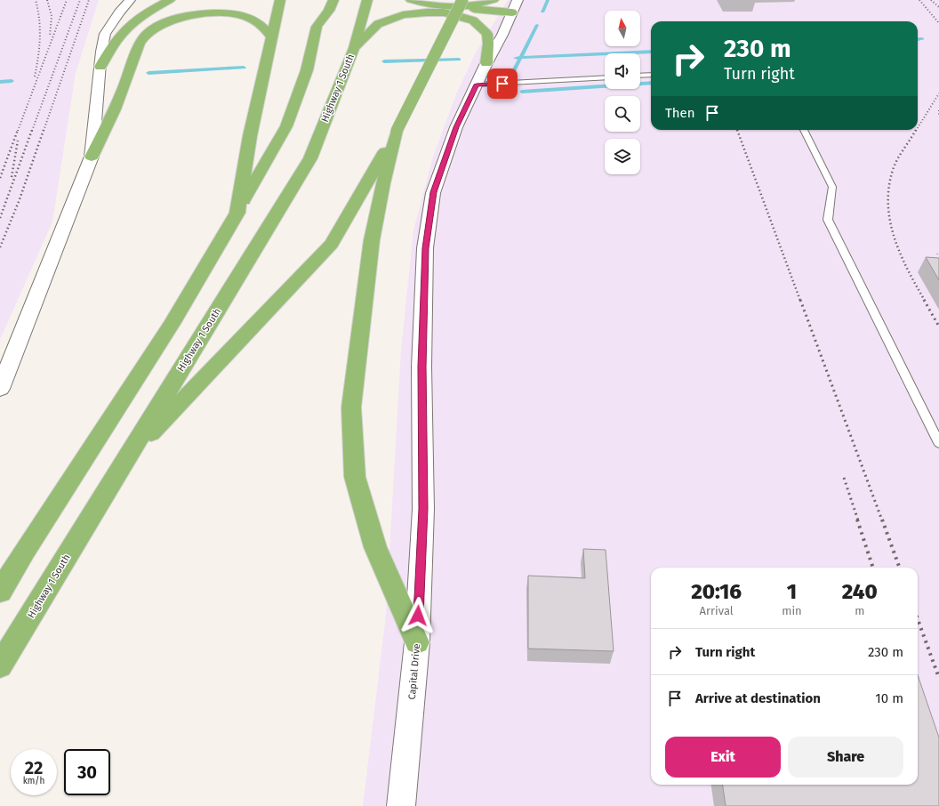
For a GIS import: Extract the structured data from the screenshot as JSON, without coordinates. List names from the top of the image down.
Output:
{
  "streets": {
    "highway": ["Highway 1 South"],
    "street": ["Capital Drive"]
  },
  "north": "top",
  "page": {
    "turn": ["230 m", "Turn right"],
    "then": "Then",
    "eta": [
      "20:16",
      "Arrival",
      "1",
      "min",
      "240",
      "m"
    ],
    "list": [
      {
        "name": "Turn right",
        "value": "230 m"
      },
      {
        "name": "Arrive at destination",
        "value": "10 m"
      }
    ],
    "buttons": ["Exit", "Share"],
    "speed": "22 km/h",
    "limit": "30"
  }
}
